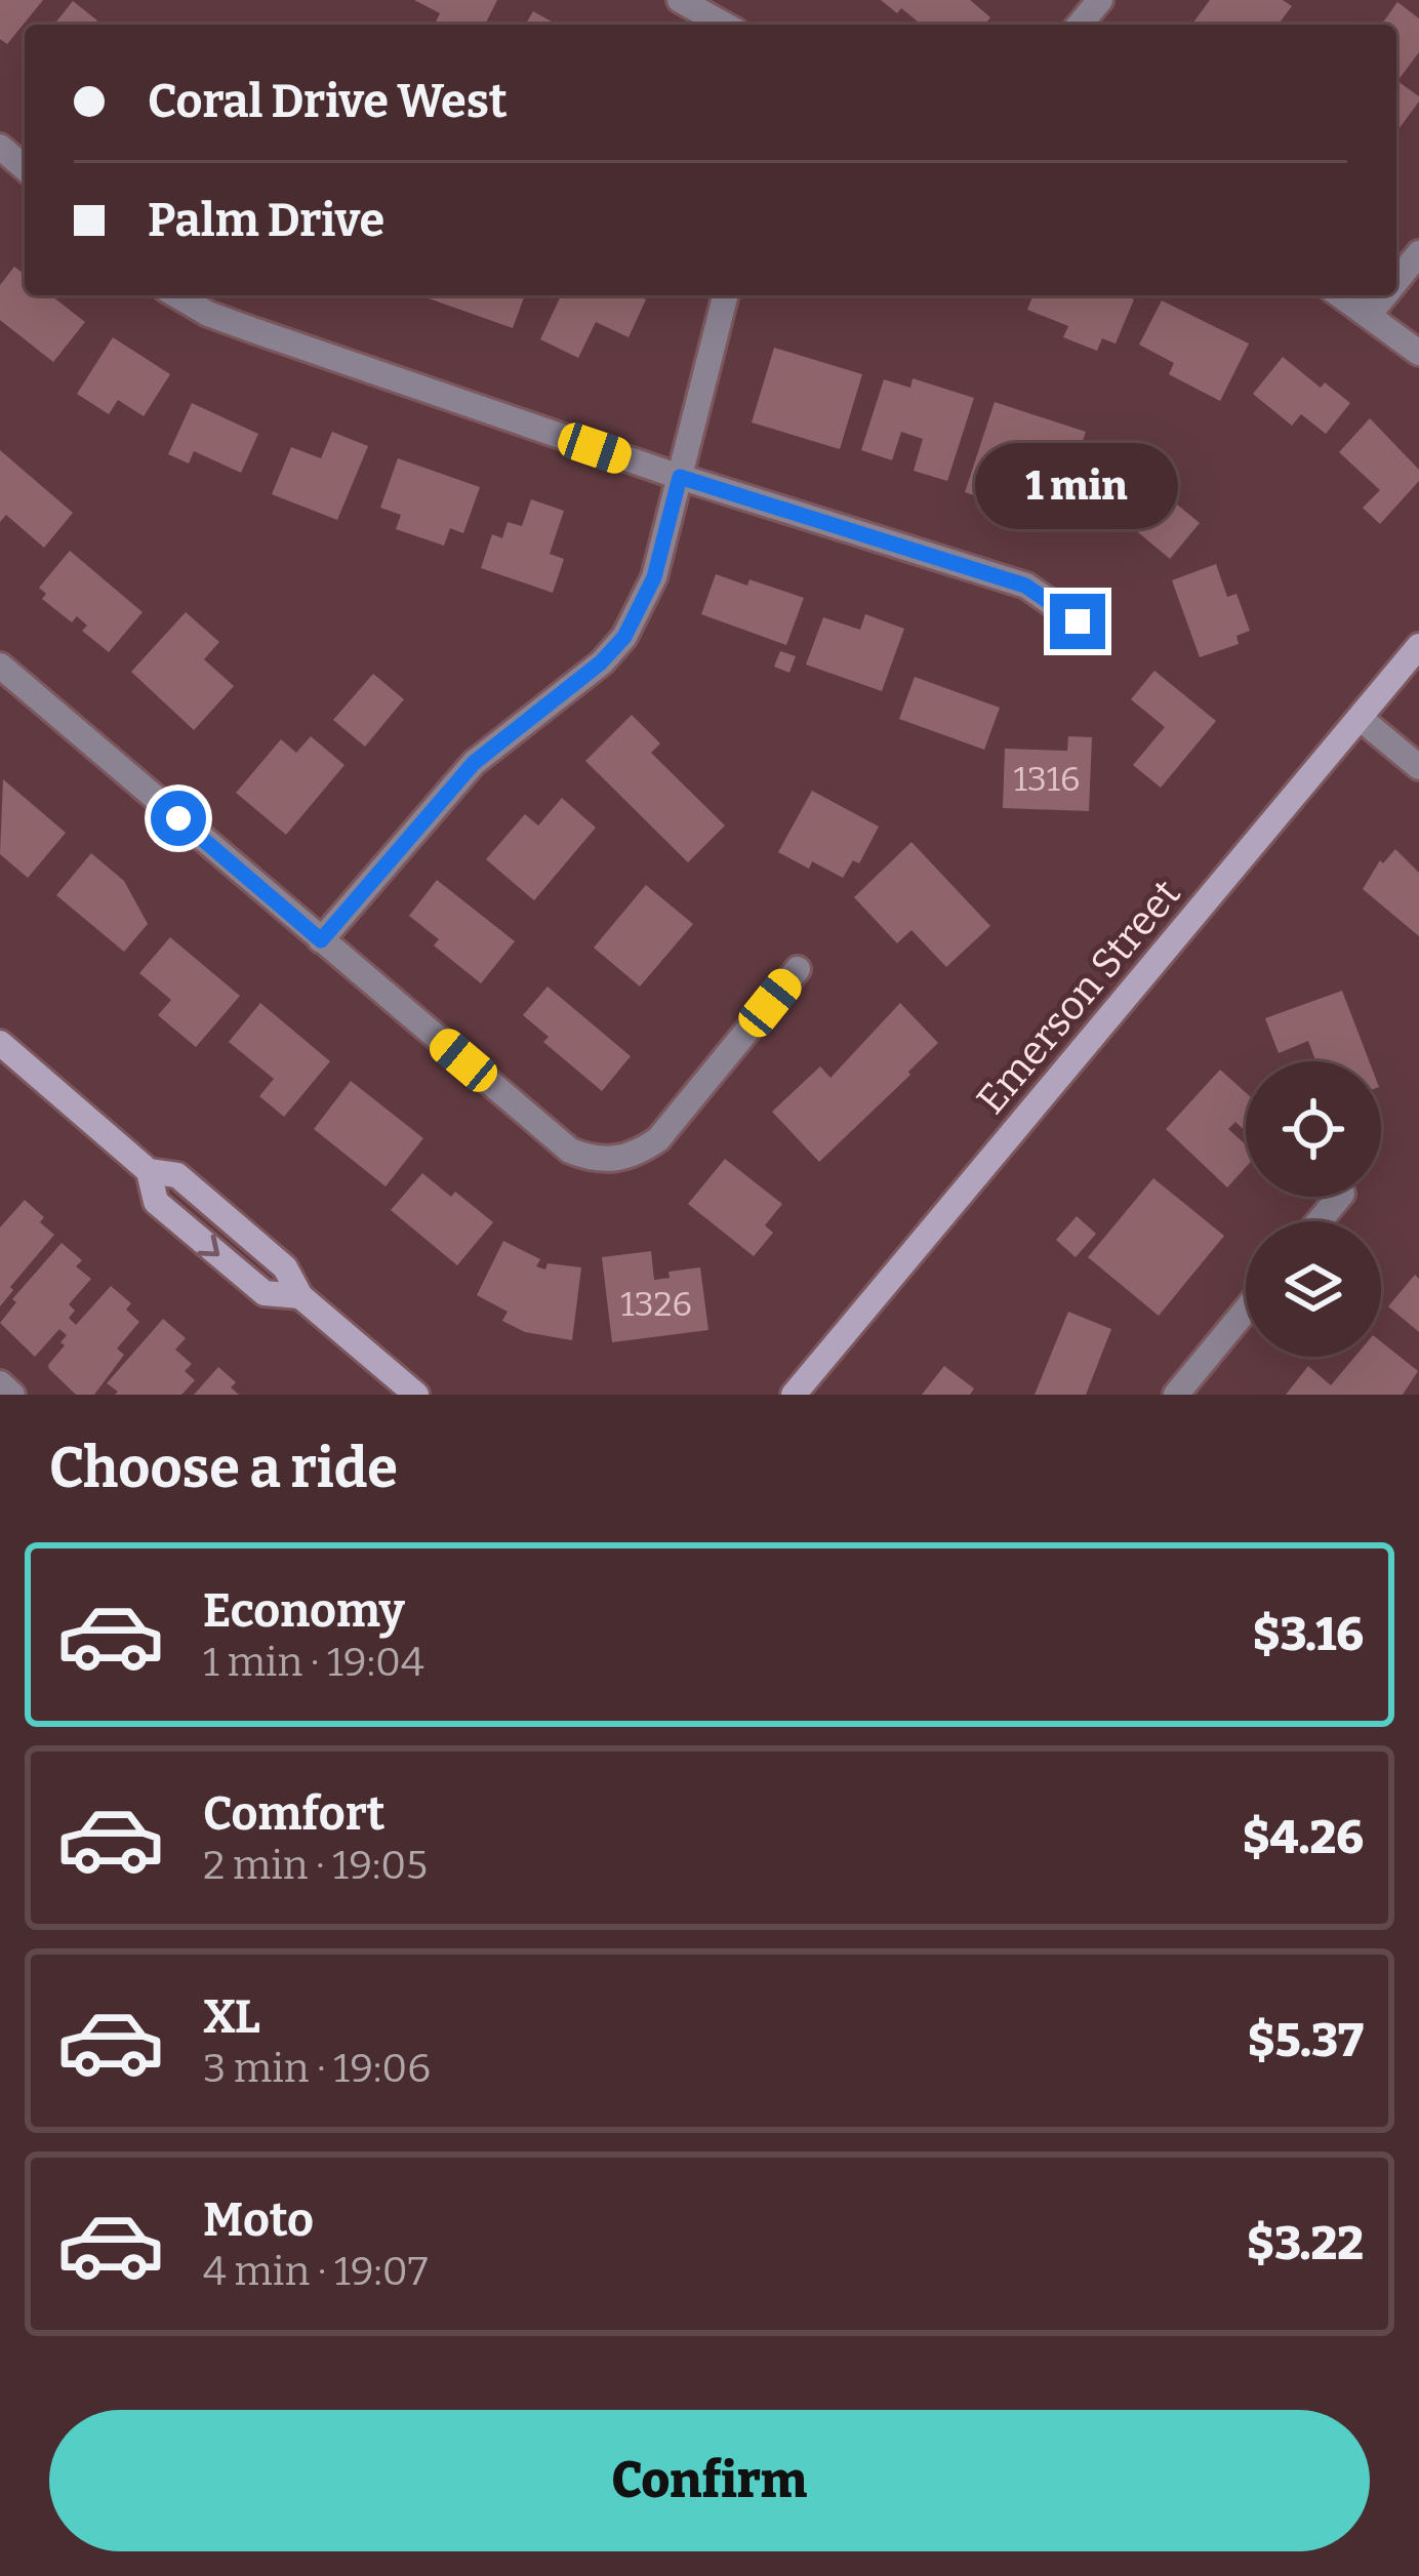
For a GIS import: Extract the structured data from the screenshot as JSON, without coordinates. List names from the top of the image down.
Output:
{
  "streets": {
    "main road": ["Emerson Street"]
  },
  "house_numbers": ["1316", "1326"],
  "page": {
    "banner": ["Coral Drive West", "Palm Drive"],
    "bubble": "1 min",
    "heading": "Choose a ride",
    "list": [
      {
        "name": "Economy",
        "note": "1 min · 19:04",
        "value": "$3.16"
      },
      {
        "name": "Comfort",
        "note": "2 min · 19:05",
        "value": "$4.26"
      },
      {
        "name": "XL",
        "note": "3 min · 19:06",
        "value": "$5.37"
      },
      {
        "name": "Moto",
        "note": "4 min · 19:07",
        "value": "$3.22"
      }
    ],
    "buttons": "Confirm"
  }
}
